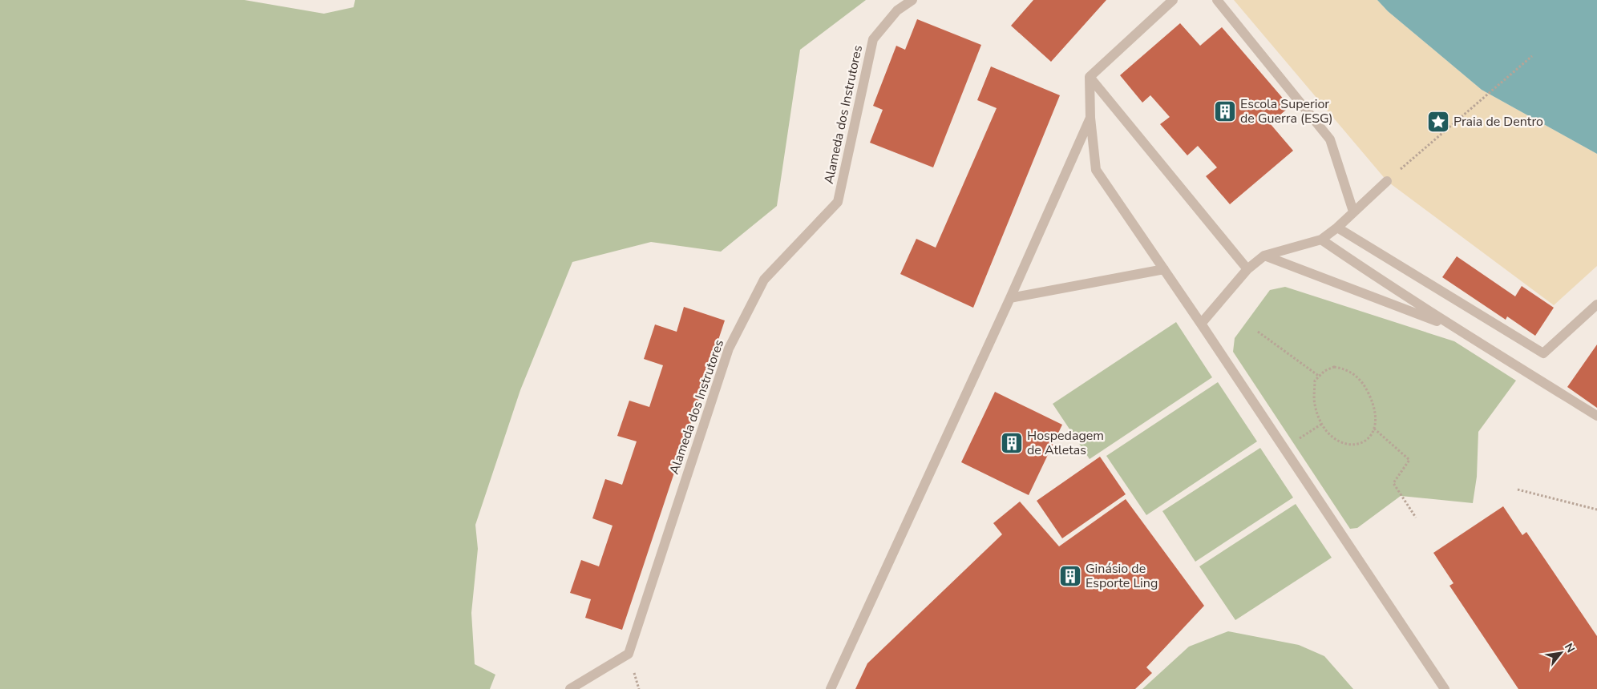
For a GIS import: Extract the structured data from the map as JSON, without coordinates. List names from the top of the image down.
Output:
{
  "streets": {
    "lane": ["Alameda dos Instrutores"]
  },
  "places": {
    "building": ["Escola Superior de Guerra (ESG)", "Hospedagem de Atletas", "Ginásio de Esporte Ling"],
    "place": ["Praia de Dentro"]
  },
  "north": "top right"
}
